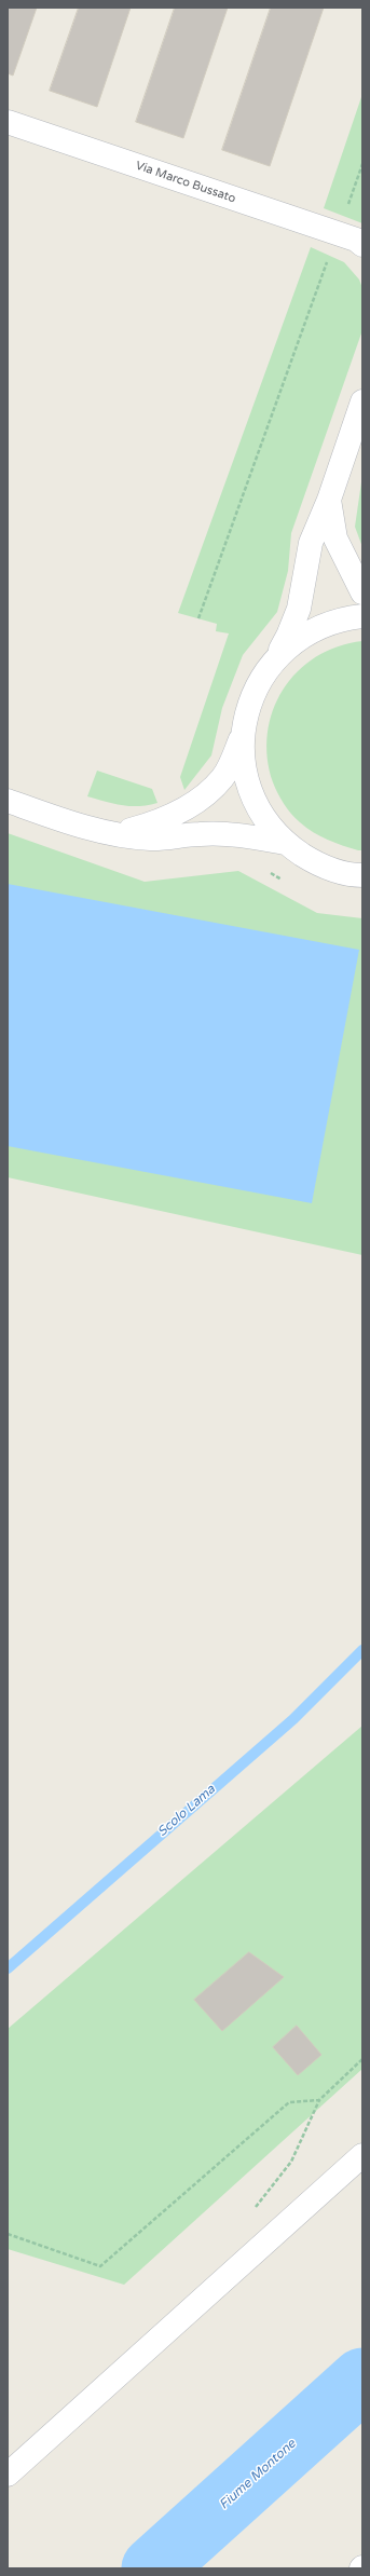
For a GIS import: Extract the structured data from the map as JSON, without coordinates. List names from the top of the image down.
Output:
{
  "streets": {
    "street": ["Via Marco Bussato"]
  },
  "water": ["Scolo Lama", "Fiume Montone"]
}
